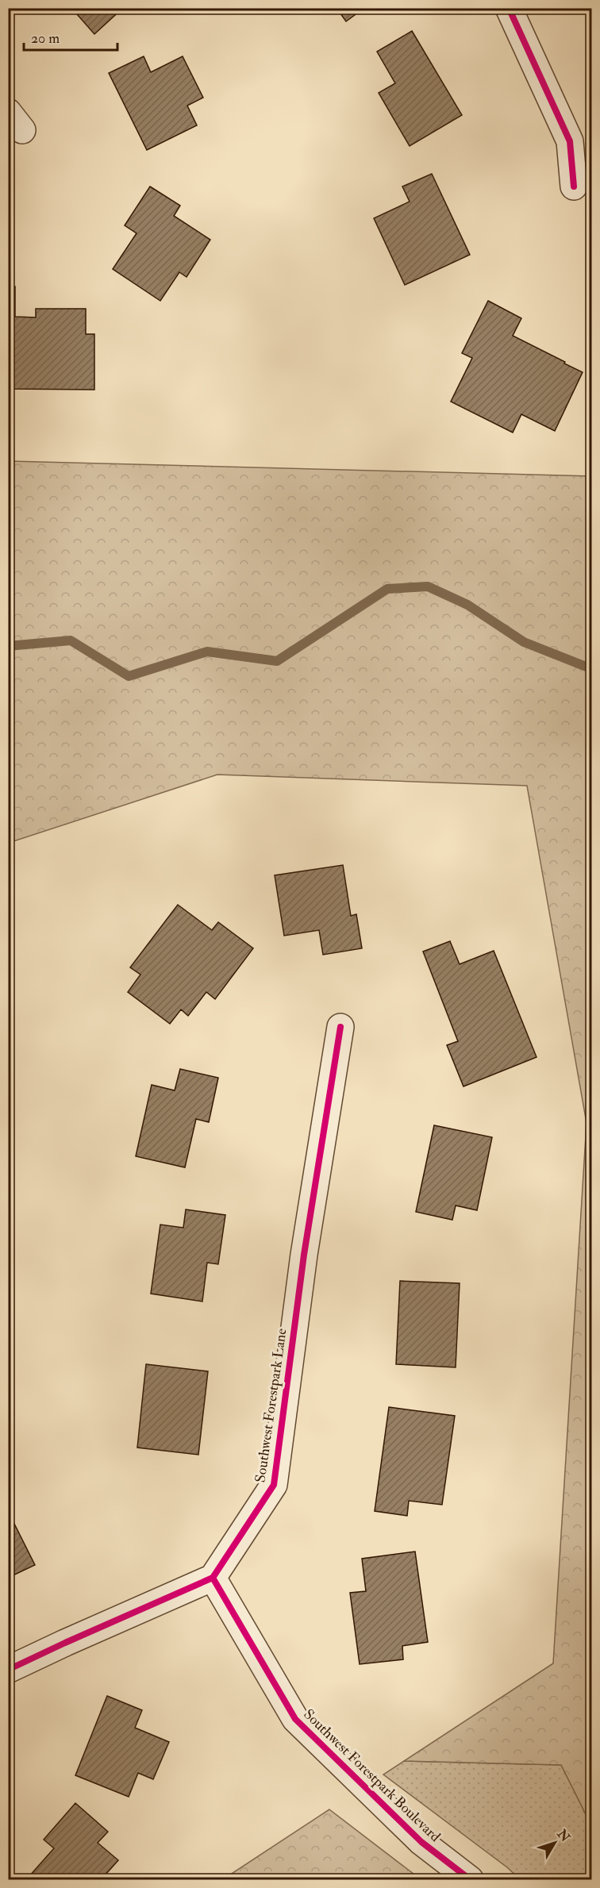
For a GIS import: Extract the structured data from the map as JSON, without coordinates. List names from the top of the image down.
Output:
{
  "streets": {
    "street": ["Southwest Forestpark Lane", "Southwest Forestpark Boulevard"]
  },
  "crossings": [
    ["Southwest Forestpark Lane", "Southwest Forestpark Boulevard"]
  ],
  "scale_bar": "20 m",
  "north": "top right"
}
